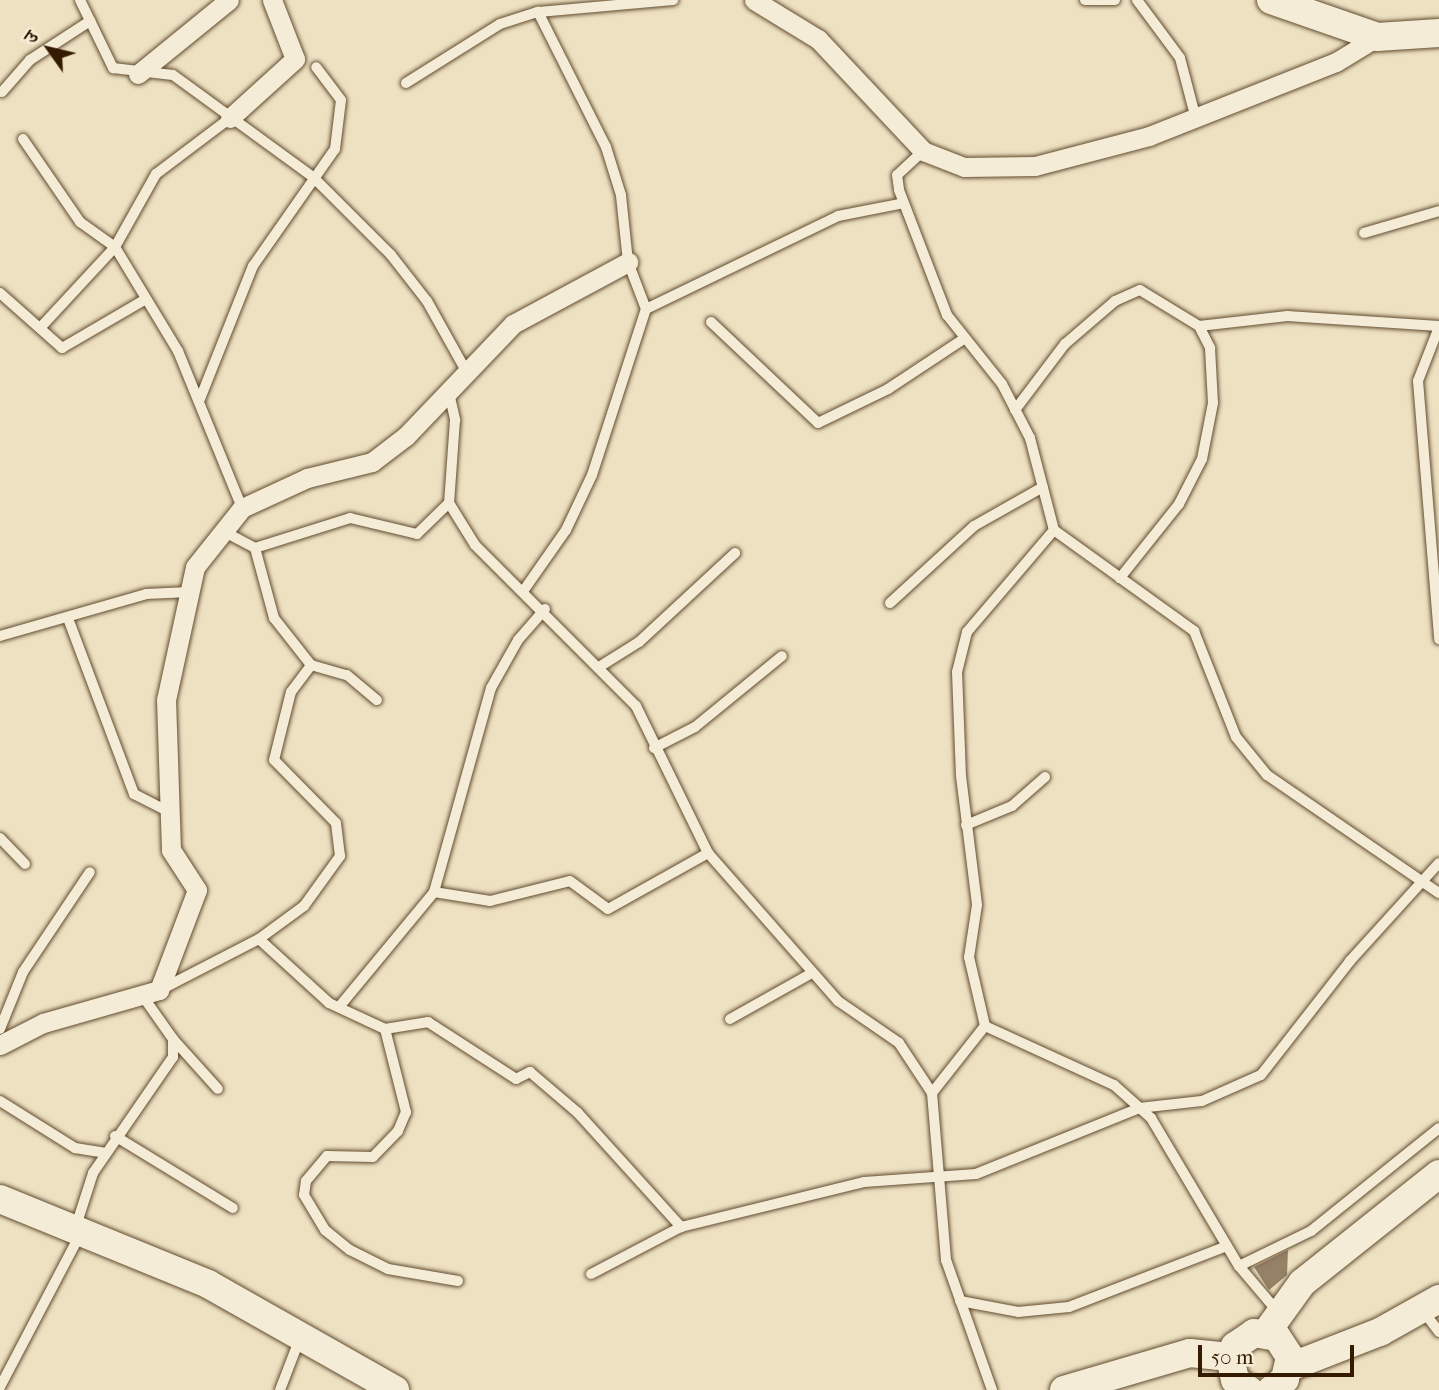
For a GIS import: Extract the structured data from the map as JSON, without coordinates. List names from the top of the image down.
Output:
{
  "scale_bar": "50 m",
  "north": "top left"
}
